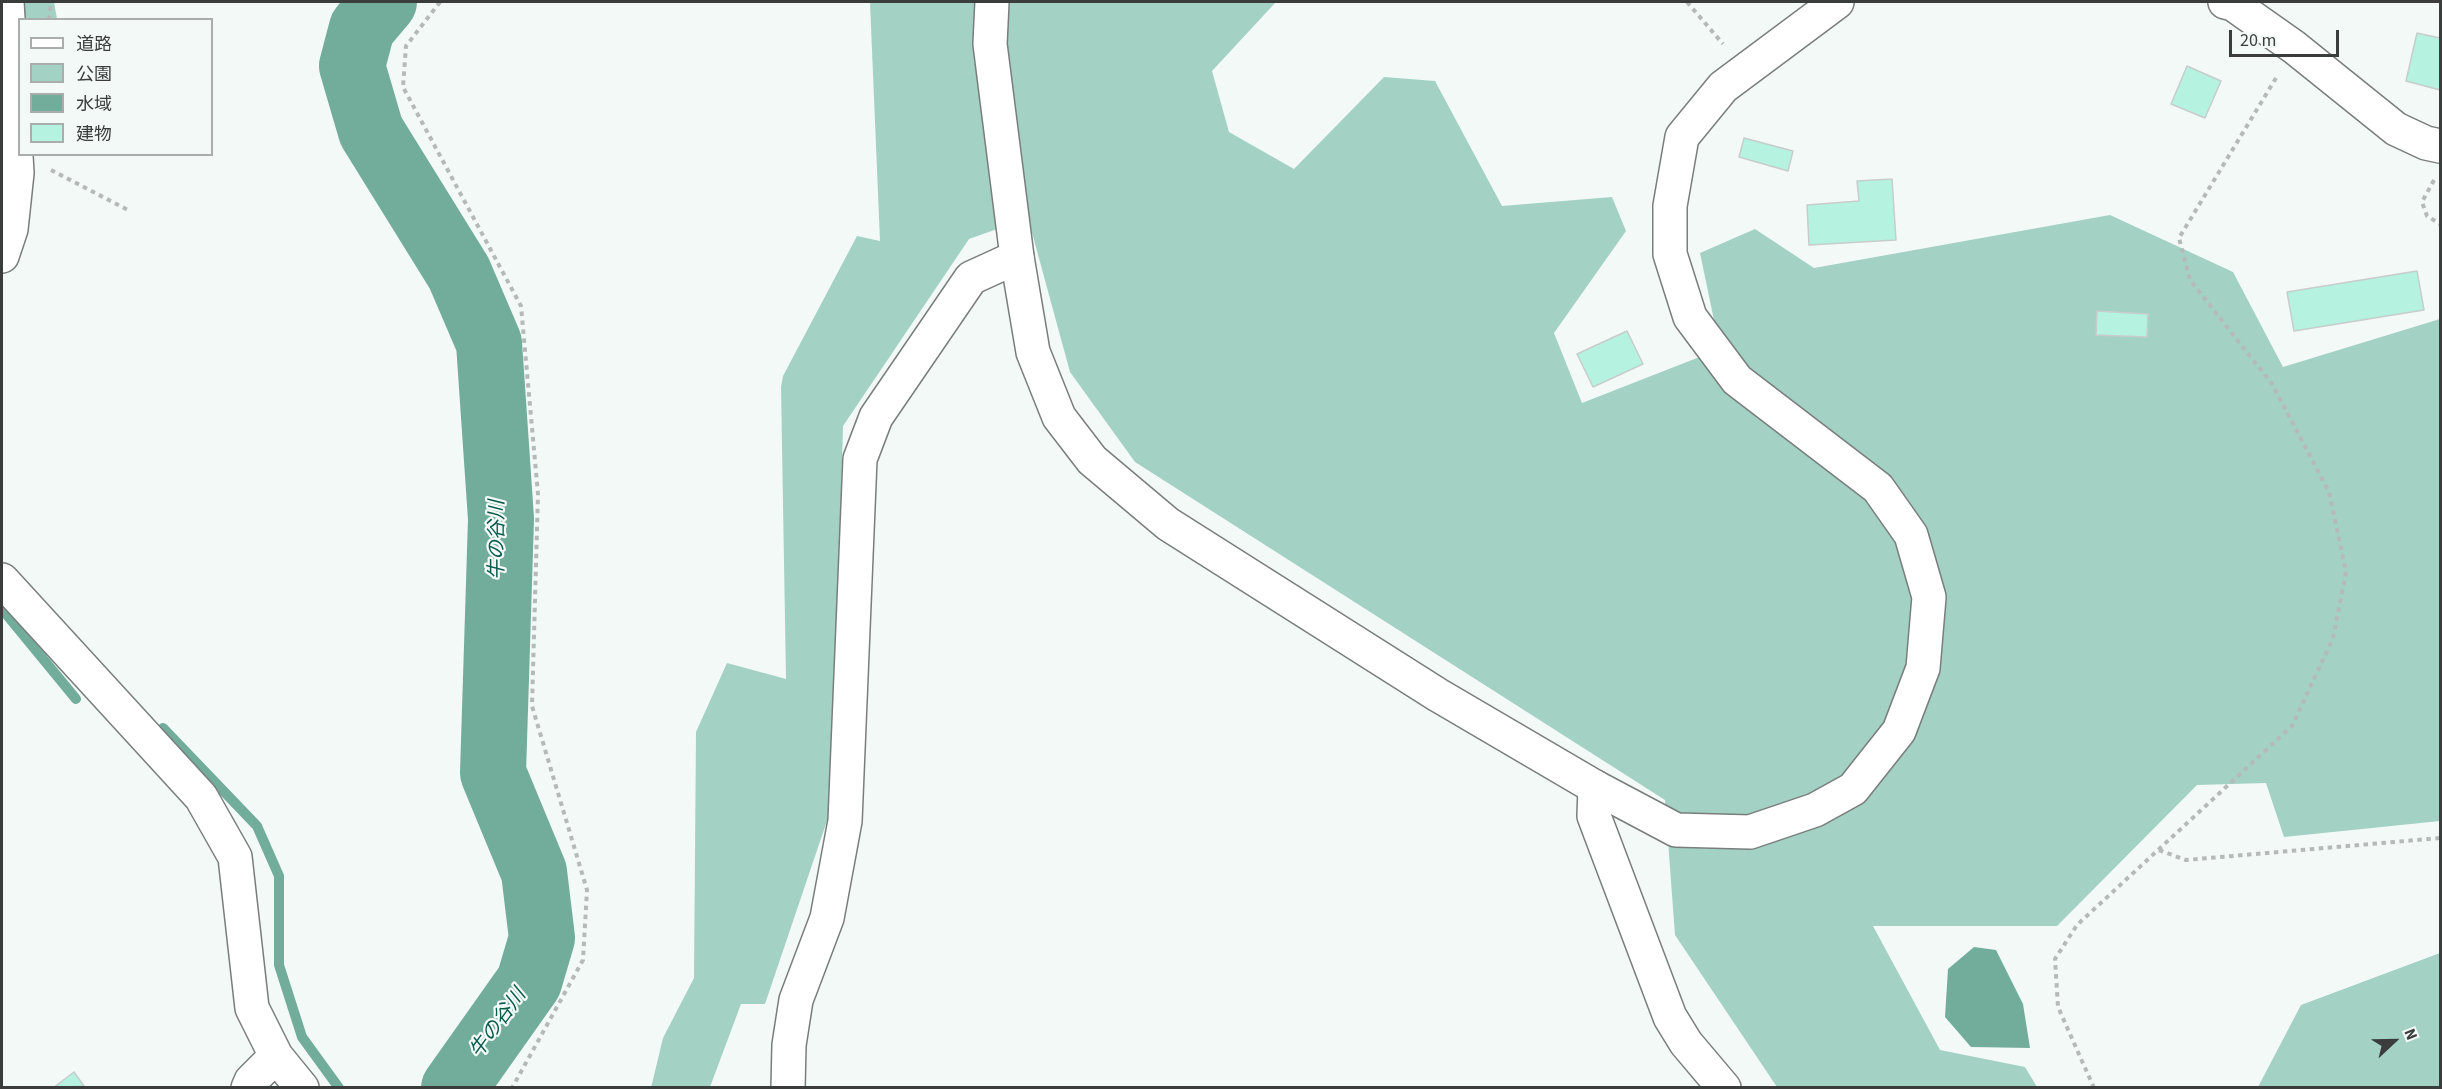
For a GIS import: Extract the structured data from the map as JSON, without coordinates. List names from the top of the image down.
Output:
{
  "water": ["牛の谷川"],
  "legend": [
    "道路",
    "公園",
    "水域",
    "建物"
  ],
  "scale_bar": "20 m",
  "north": "right"
}
